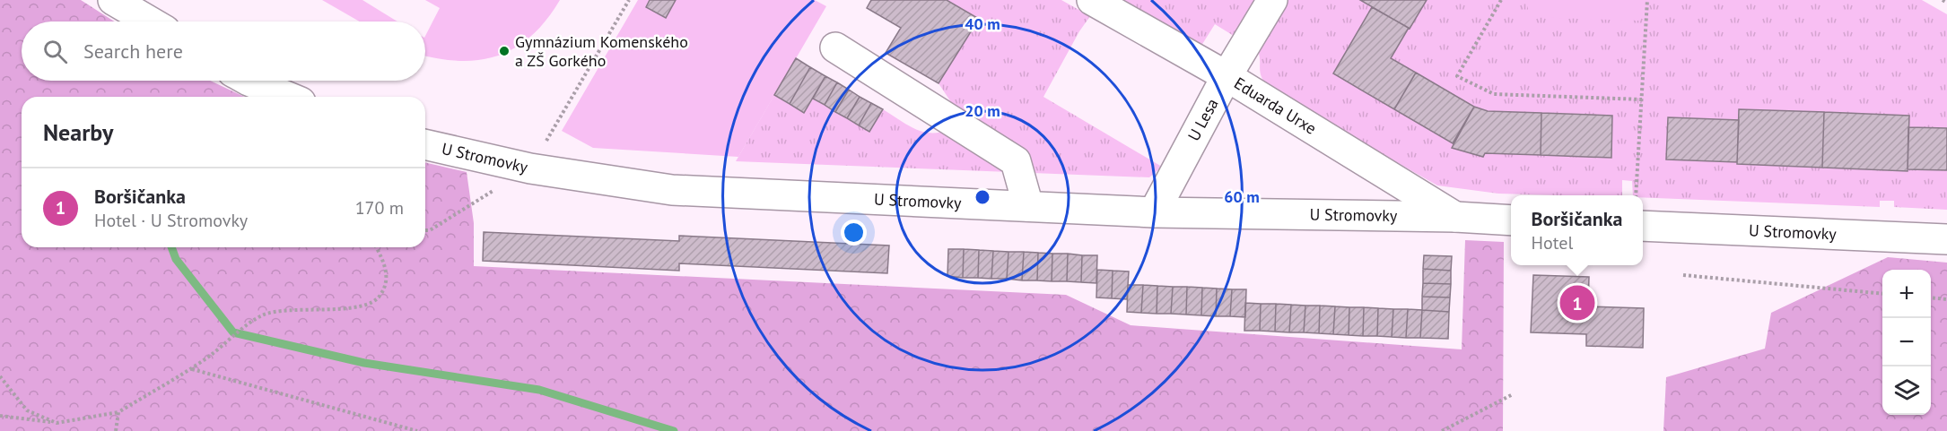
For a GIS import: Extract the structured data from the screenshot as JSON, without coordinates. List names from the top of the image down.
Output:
{
  "streets": {
    "street": ["Eduarda Urxe", "U Lesa", "U Stromovky"]
  },
  "crossings": [
    ["Eduarda Urxe", "U Lesa"],
    ["Eduarda Urxe", "U Stromovky"],
    ["U Lesa", "U Stromovky"]
  ],
  "places": ["Gymnázium Komenského a ZŠ Gorkého"],
  "page": {
    "search": "Search here",
    "heading": "Nearby",
    "list": [
      {
        "mark": "1",
        "name": "Boršičanka",
        "note": "Hotel · U Stromovky",
        "value": "170 m"
      }
    ],
    "popup": ["Boršičanka", "Hotel"],
    "map_buttons": ["+", "−"],
    "pins": "1"
  },
  "rings": ["40 m", "20 m", "60 m"]
}
